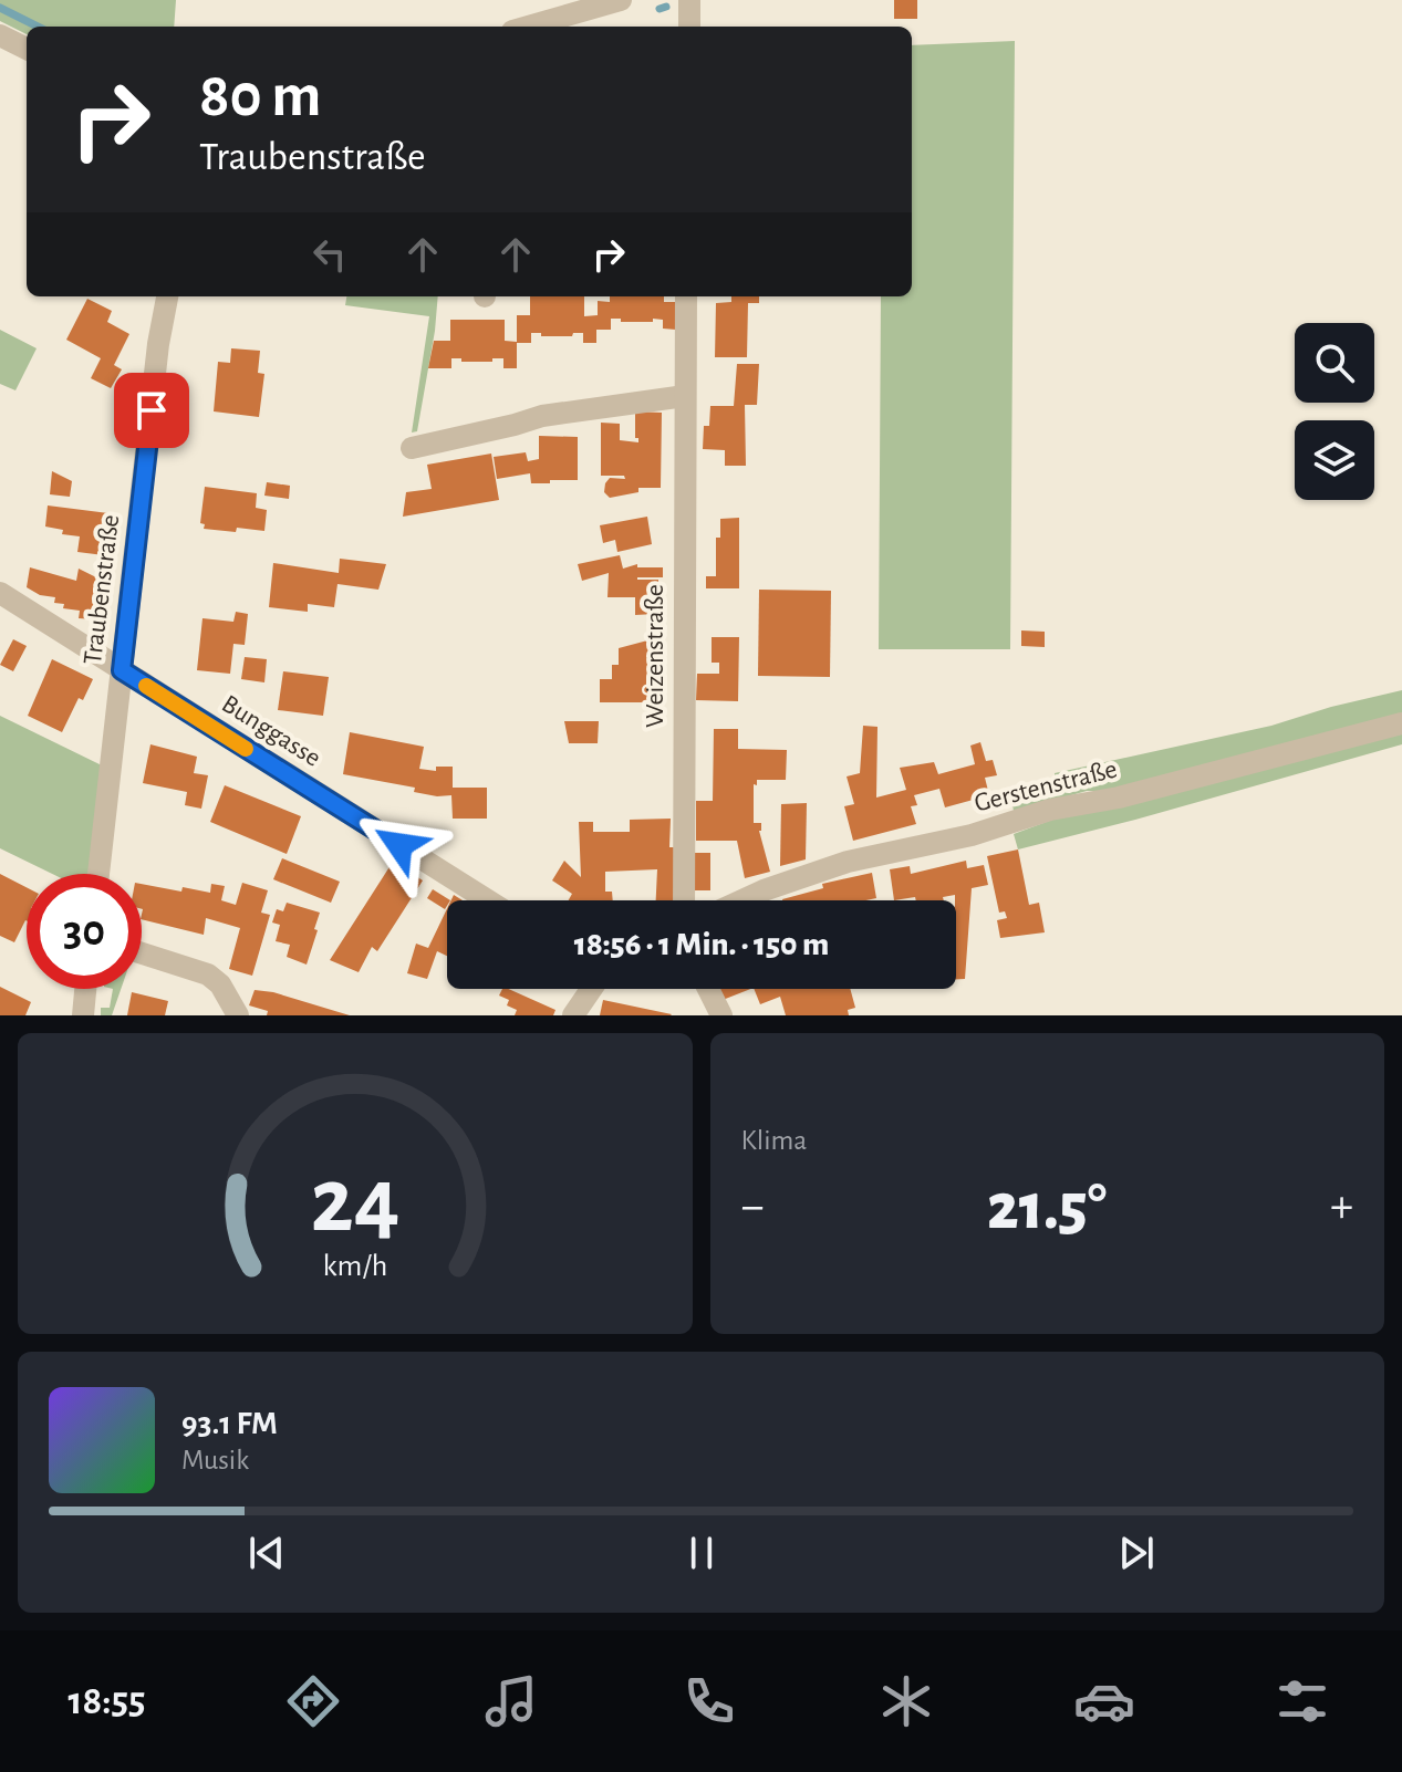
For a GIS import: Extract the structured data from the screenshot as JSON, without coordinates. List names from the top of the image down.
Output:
{
  "streets": {
    "street": [
      "Traubenstraße",
      "Weizenstraße",
      "Bunggasse",
      "Gerstenstraße"
    ]
  },
  "crossings": [
    ["Traubenstraße", "Bunggasse"]
  ],
  "page": {
    "turn": ["80 m", "Traubenstraße"],
    "limit": "30",
    "trip": "18:56 · 1 Min. · 150 m",
    "tile": "Klima",
    "heat": ["−", "21.5°", "+"],
    "song": ["93.1 FM", "Musik"],
    "tabs": "18:55",
    "gauge": ["24", "km/h"]
  }
}
